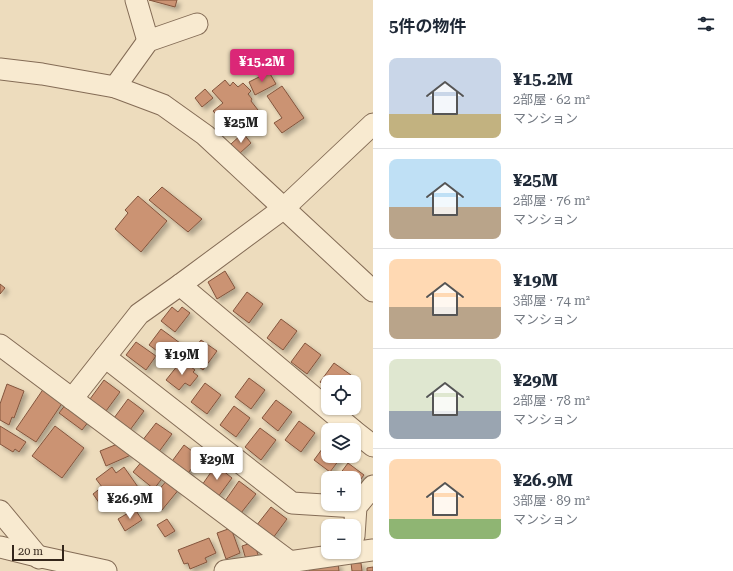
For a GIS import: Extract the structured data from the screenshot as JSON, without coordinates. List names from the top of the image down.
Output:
{
  "scale_bar": "20 m",
  "page": {
    "heading": "5件の物件",
    "list": [
      {
        "name": "¥15.2M",
        "note": "2部屋 · 62 m² · マンション"
      },
      {
        "name": "¥25M",
        "note": "2部屋 · 76 m² · マンション"
      },
      {
        "name": "¥19M",
        "note": "3部屋 · 74 m² · マンション"
      },
      {
        "name": "¥29M",
        "note": "2部屋 · 78 m² · マンション"
      },
      {
        "name": "¥26.9M",
        "note": "3部屋 · 89 m² · マンション"
      }
    ],
    "price": [
      "¥15.2M",
      "¥25M",
      "¥19M",
      "¥29M",
      "¥26.9M"
    ],
    "map_buttons": ["+", "−"],
    "scale": "20 m"
  }
}
